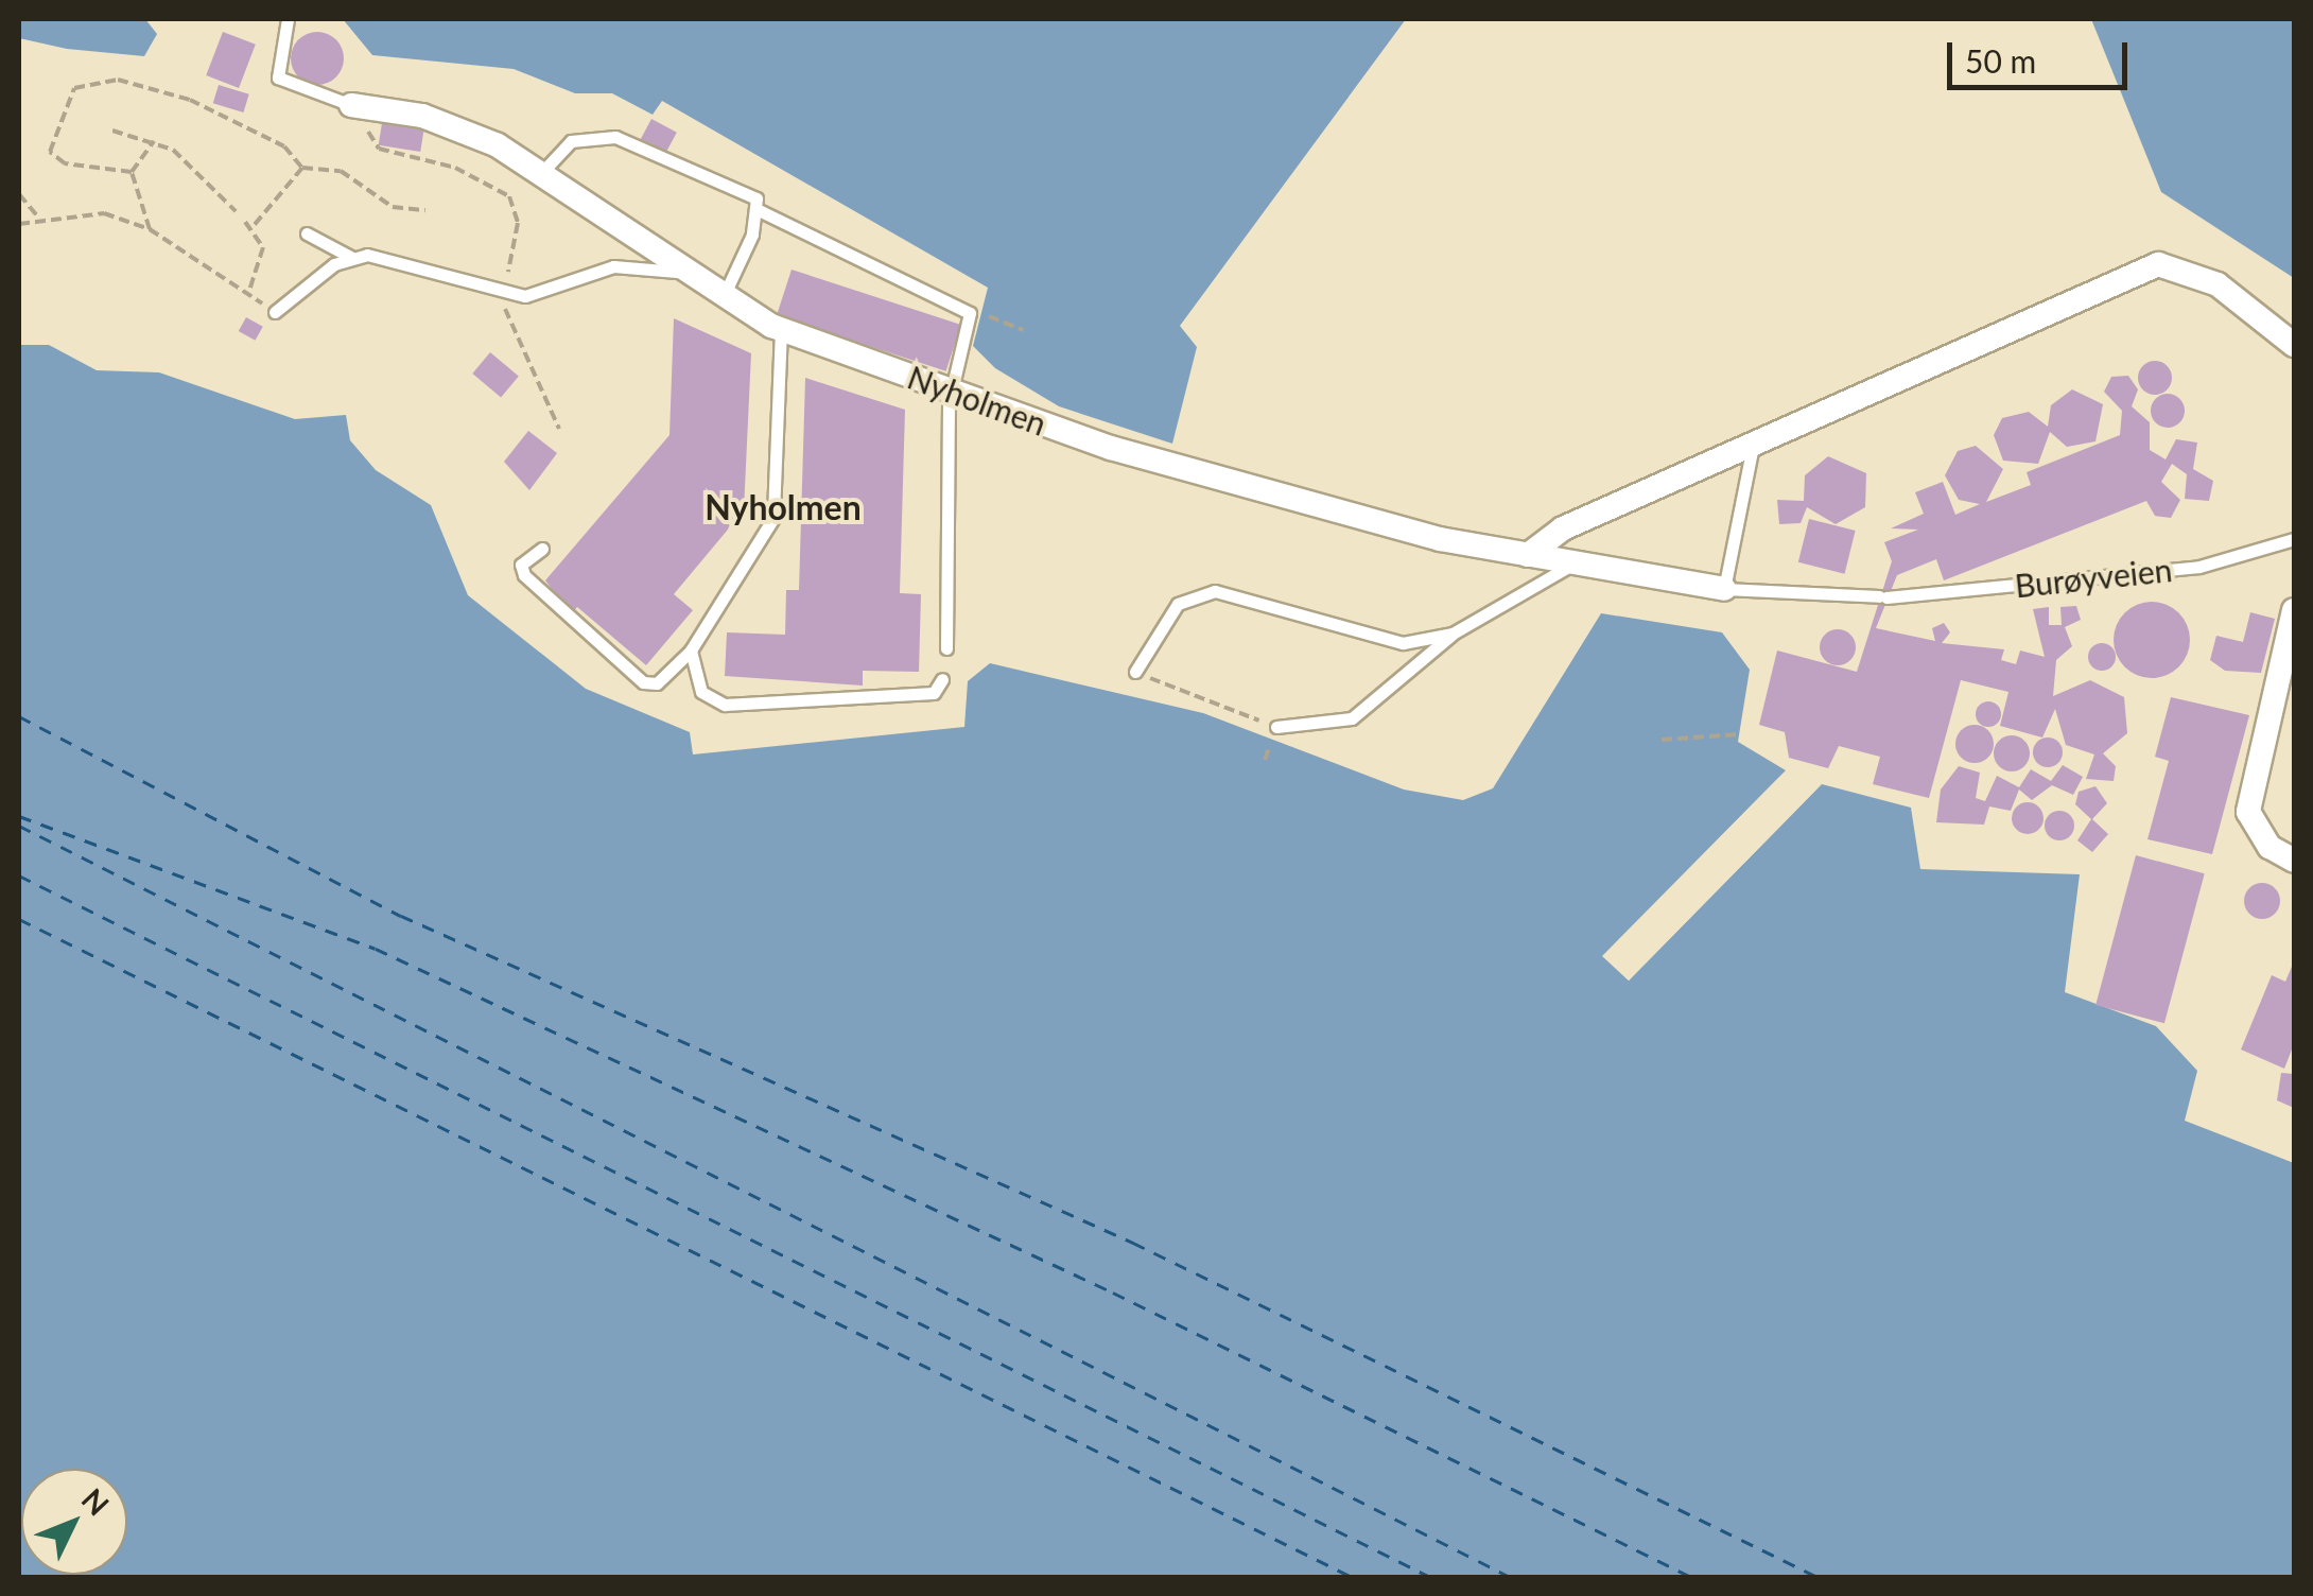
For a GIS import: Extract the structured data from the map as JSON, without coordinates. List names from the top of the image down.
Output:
{
  "streets": {
    "street": ["Nyholmen", "Burøyveien"]
  },
  "crossings": [
    ["Nyholmen", "Burøyveien"]
  ],
  "districts": ["Nyholmen"],
  "scale_bar": "50 m",
  "north": "top right"
}
